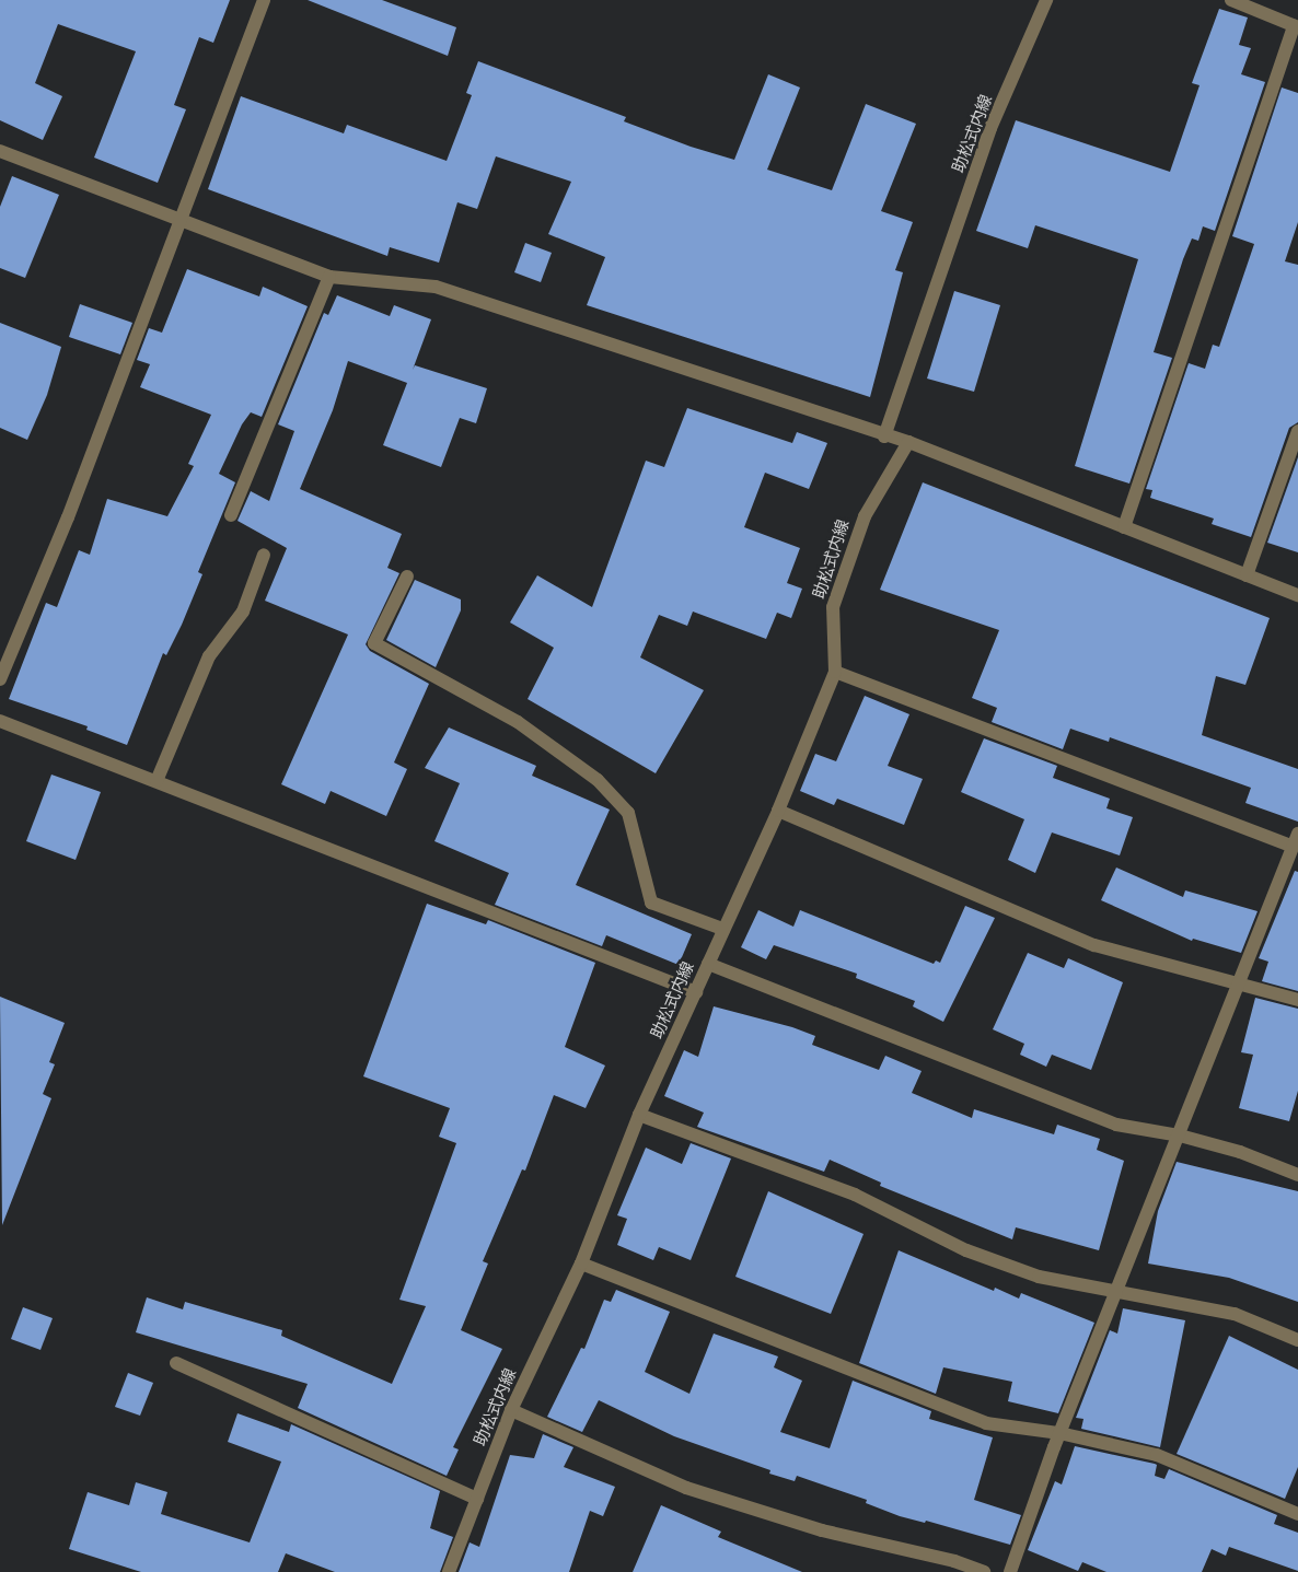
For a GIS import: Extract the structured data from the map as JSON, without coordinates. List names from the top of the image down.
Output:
{
  "streets": {
    "street": ["助松式内線"]
  }
}
